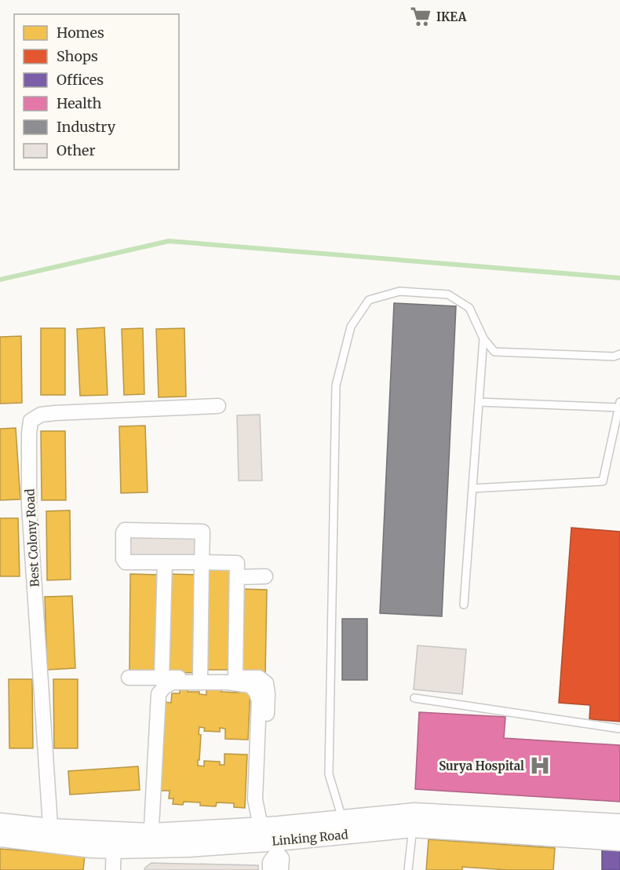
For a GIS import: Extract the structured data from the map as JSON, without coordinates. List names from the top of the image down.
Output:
{
  "streets": {
    "main road": ["Linking Road"],
    "street": ["Best Colony Road"]
  },
  "crossings": [
    ["Best Colony Road", "Linking Road"]
  ],
  "places": {
    "supermarket": ["IKEA"],
    "hospital": ["Surya Hospital"]
  },
  "legend": [
    "Homes",
    "Shops",
    "Offices",
    "Health",
    "Industry",
    "Other"
  ]
}
